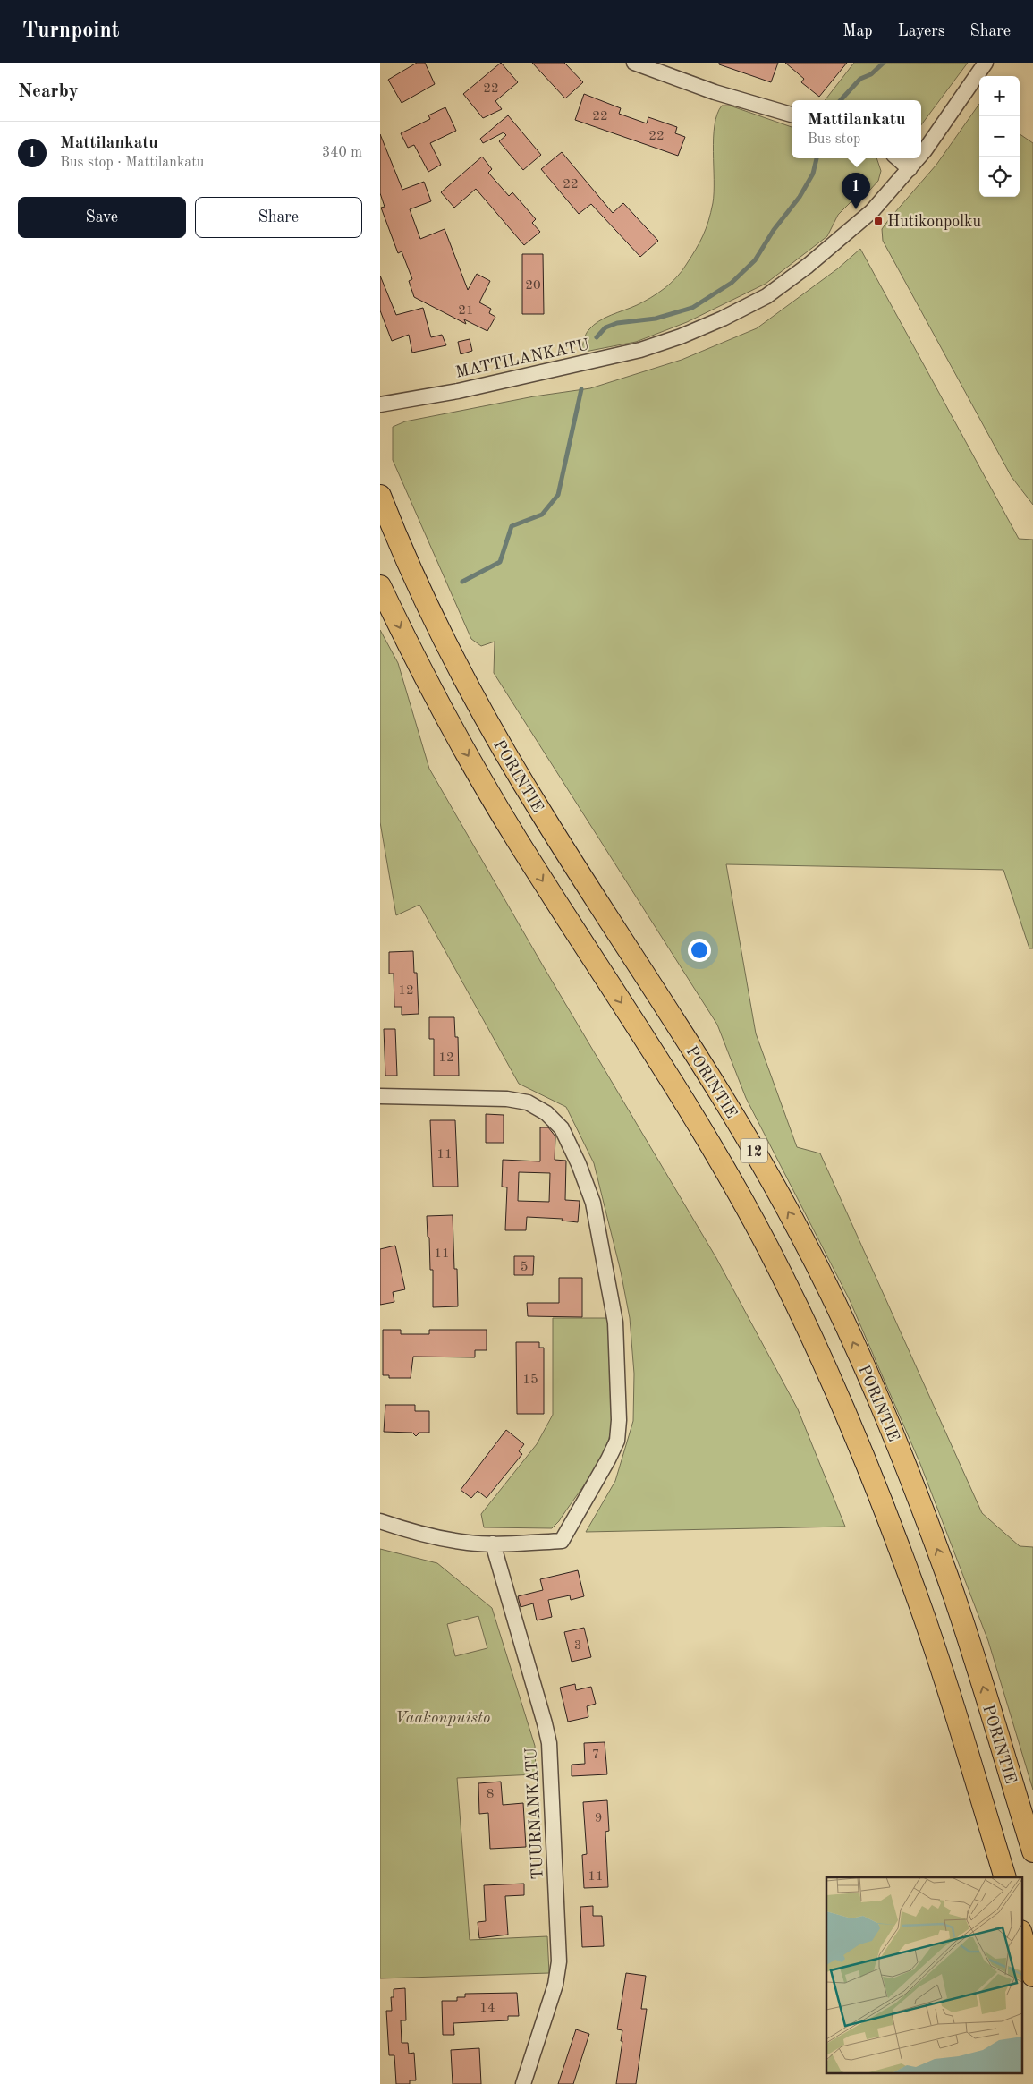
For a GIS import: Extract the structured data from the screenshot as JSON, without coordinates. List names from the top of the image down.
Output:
{
  "streets": {
    "highway": ["PORINTIE", "12"],
    "street": ["MATTILANKATU", "TUURNANKATU"]
  },
  "parks": ["Vaakonpuisto"],
  "places": {
    "transit": ["Hutikonpolku"]
  },
  "house_numbers": [
    "22",
    "22",
    "22",
    "22",
    "20",
    "21",
    "12",
    "12",
    "11",
    "11",
    "5",
    "15",
    "3",
    "7",
    "8",
    "9",
    "11",
    "14"
  ],
  "page": {
    "header": "Turnpoint",
    "nav": ["Map", "Layers", "Share"],
    "heading": "Nearby",
    "map_buttons": ["+", "−"],
    "popup": ["Mattilankatu", "Bus stop"],
    "list": [
      {
        "mark": "1",
        "name": "Mattilankatu",
        "note": "Bus stop · Mattilankatu",
        "value": "340 m"
      }
    ],
    "pins": "1",
    "buttons": ["Save", "Share"]
  }
}
